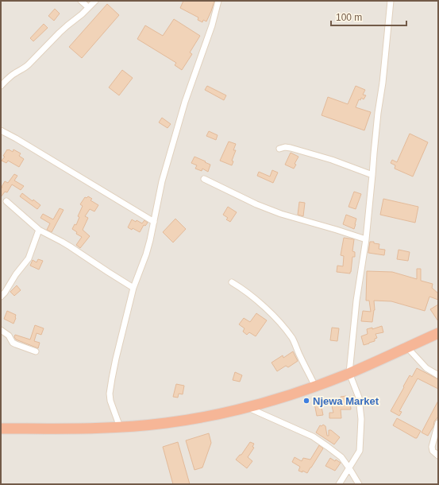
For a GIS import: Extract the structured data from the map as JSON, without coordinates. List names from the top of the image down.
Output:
{
  "places": ["Njewa Market"],
  "scale_bar": "100 m"
}
